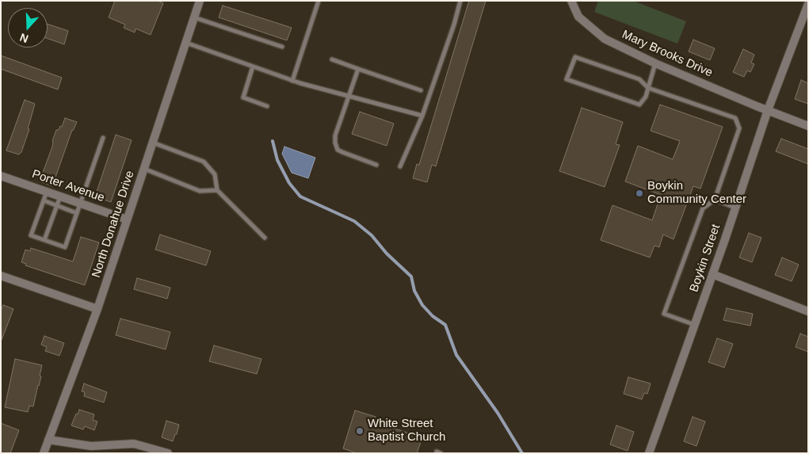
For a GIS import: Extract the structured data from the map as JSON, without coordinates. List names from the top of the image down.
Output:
{
  "streets": {
    "street": [
      "Mary Brooks Drive",
      "Porter Avenue",
      "North Donahue Drive",
      "Boykin Street"
    ]
  },
  "crossings": [
    ["Mary Brooks Drive", "Boykin Street"],
    ["Porter Avenue", "North Donahue Drive"]
  ],
  "places": ["Boykin Community Center", "White Street Baptist Church"],
  "north": "bottom"
}
